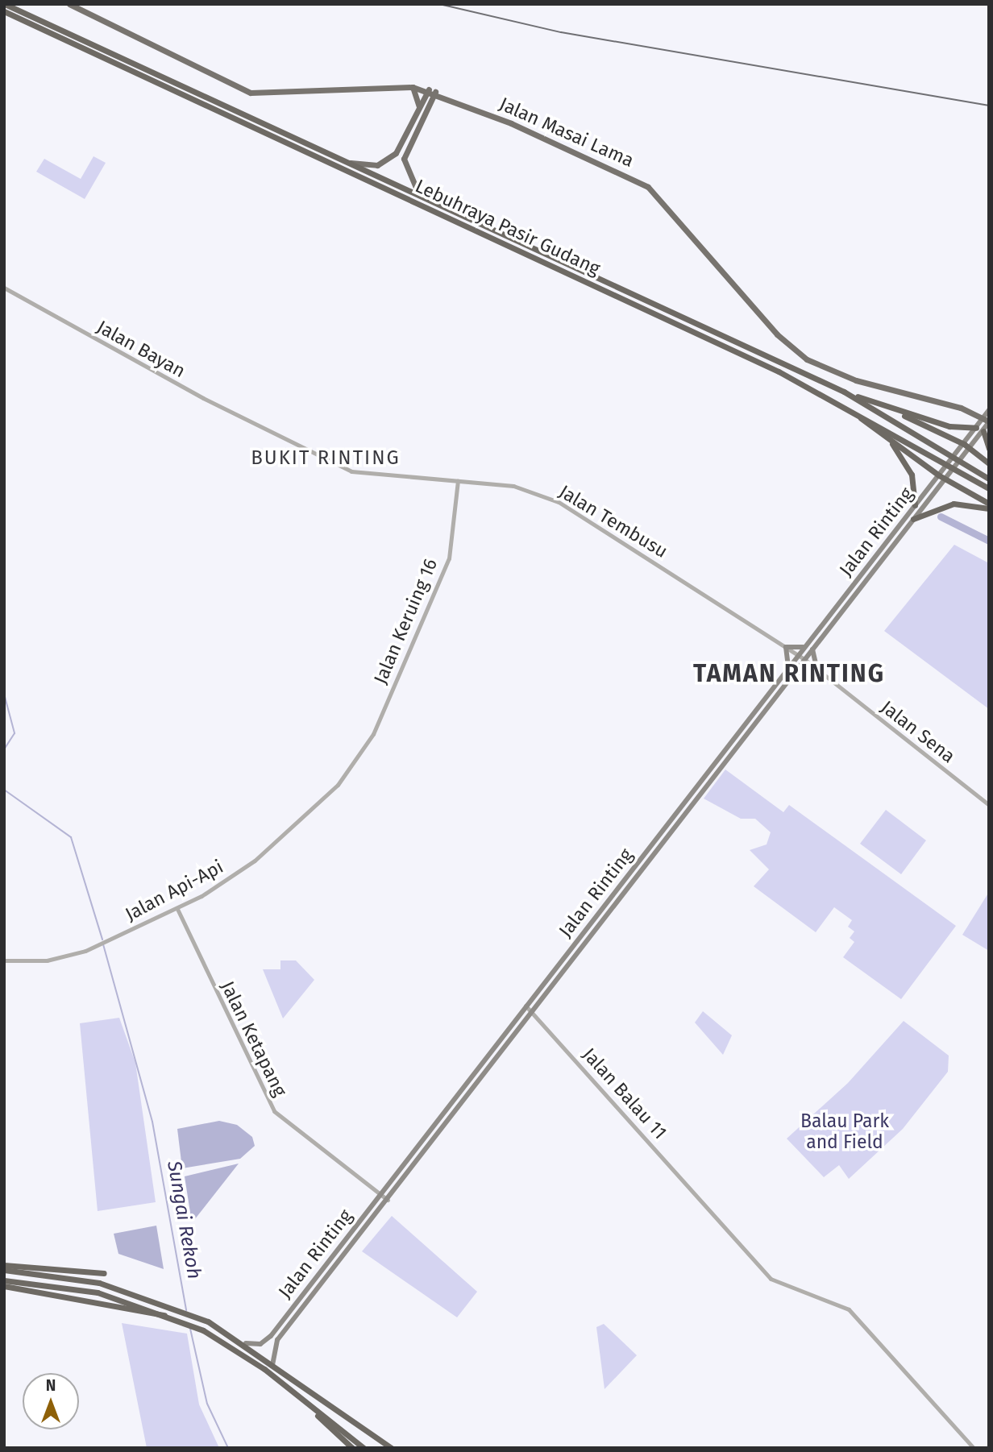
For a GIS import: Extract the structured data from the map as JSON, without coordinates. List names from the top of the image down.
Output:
{
  "streets": {
    "highway": ["Lebuhraya Pasir Gudang"],
    "main road": ["Jalan Masai Lama", "Jalan Rinting"],
    "street": [
      "Jalan Bayan",
      "Jalan Tembusu",
      "Jalan Keruing 16",
      "Jalan Sena",
      "Jalan Api-Api",
      "Jalan Ketapang",
      "Jalan Balau 11"
    ]
  },
  "crossings": [
    ["Jalan Bayan", "Jalan Tembusu"],
    ["Jalan Tembusu", "Jalan Rinting"],
    ["Jalan Tembusu", "Jalan Keruing 16"],
    ["Jalan Tembusu", "Jalan Sena"],
    ["Jalan Rinting", "Jalan Sena"],
    ["Jalan Rinting", "Jalan Ketapang"],
    ["Jalan Rinting", "Jalan Balau 11"],
    ["Jalan Keruing 16", "Jalan Api-Api"],
    ["Jalan Api-Api", "Jalan Ketapang"]
  ],
  "districts": ["BUKIT RINTING", "TAMAN RINTING"],
  "water": ["Sungai Rekoh"],
  "parks": ["Balau Park and Field"],
  "north": "top"
}
